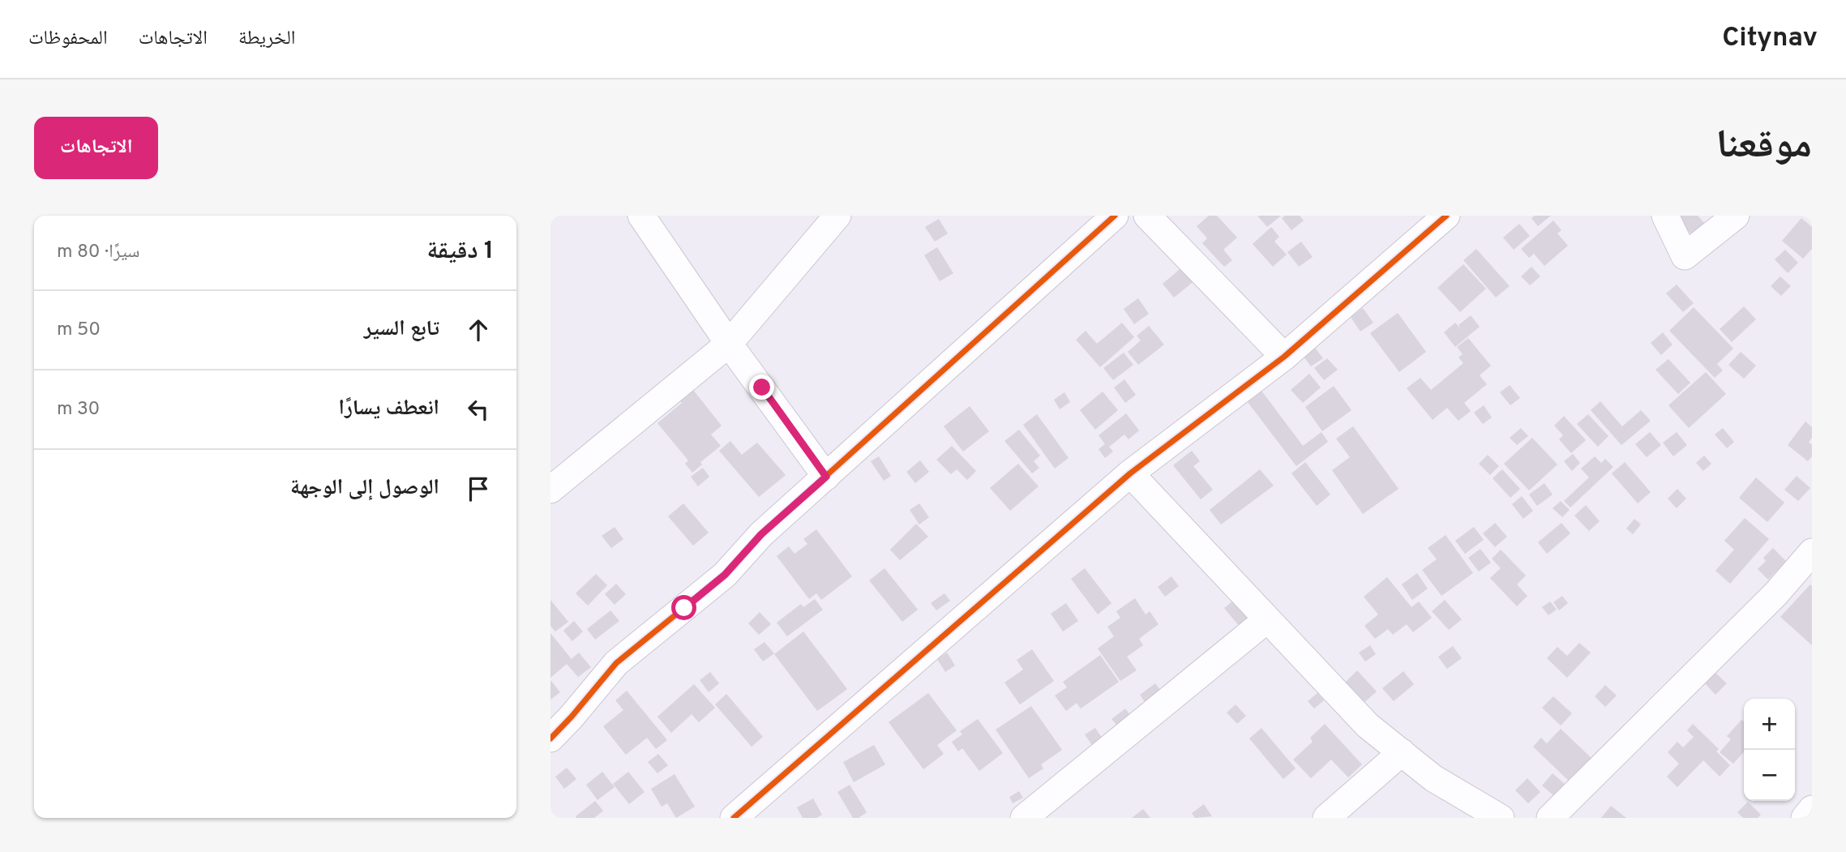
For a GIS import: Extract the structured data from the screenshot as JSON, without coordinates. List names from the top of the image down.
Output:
{
  "page": {
    "header": "Citynav",
    "nav": ["الخريطة", "الاتجاهات", "المحفوظات"],
    "title": "موقعنا",
    "buttons": "الاتجاهات",
    "heading": ["1 دقيقة", "سيرًا · 80 m"],
    "list": [
      ["تابع السير", "50 m"],
      ["انعطف يسارًا", "30 m"],
      "الوصول إلى الوجهة"
    ],
    "map_buttons": ["+", "−"]
  }
}
